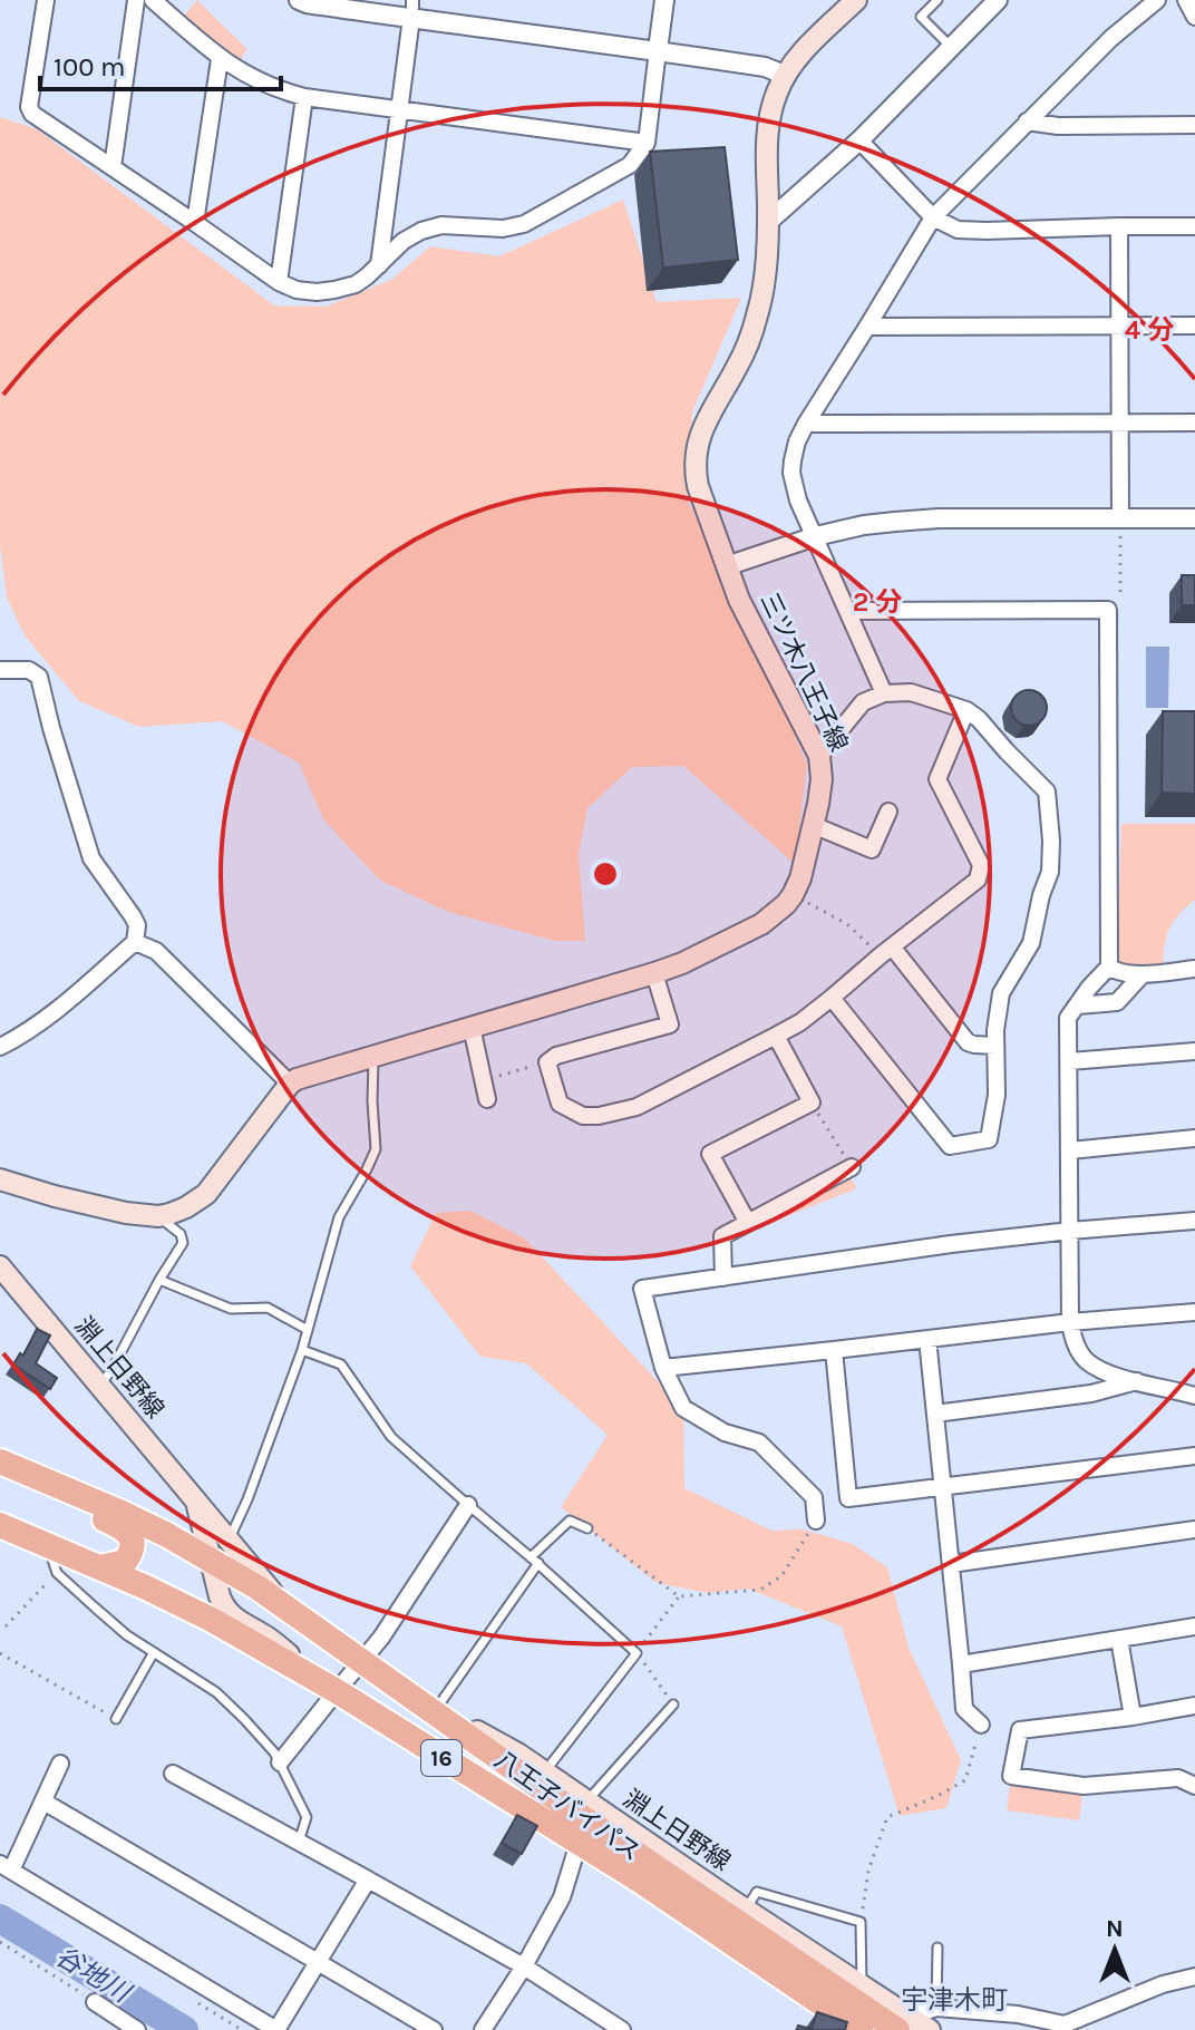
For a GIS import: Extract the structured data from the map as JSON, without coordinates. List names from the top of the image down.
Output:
{
  "streets": {
    "highway": ["16", "八王子バイパス"],
    "main road": ["三ツ木八王子線", "淵上日野線"]
  },
  "crossings": [
    ["淵上日野線", "八王子バイパス"]
  ],
  "districts": ["宇津木町"],
  "water": ["谷地川"],
  "scale_bar": "100 m",
  "north": "top",
  "rings": ["4 分", "2 分"]
}
